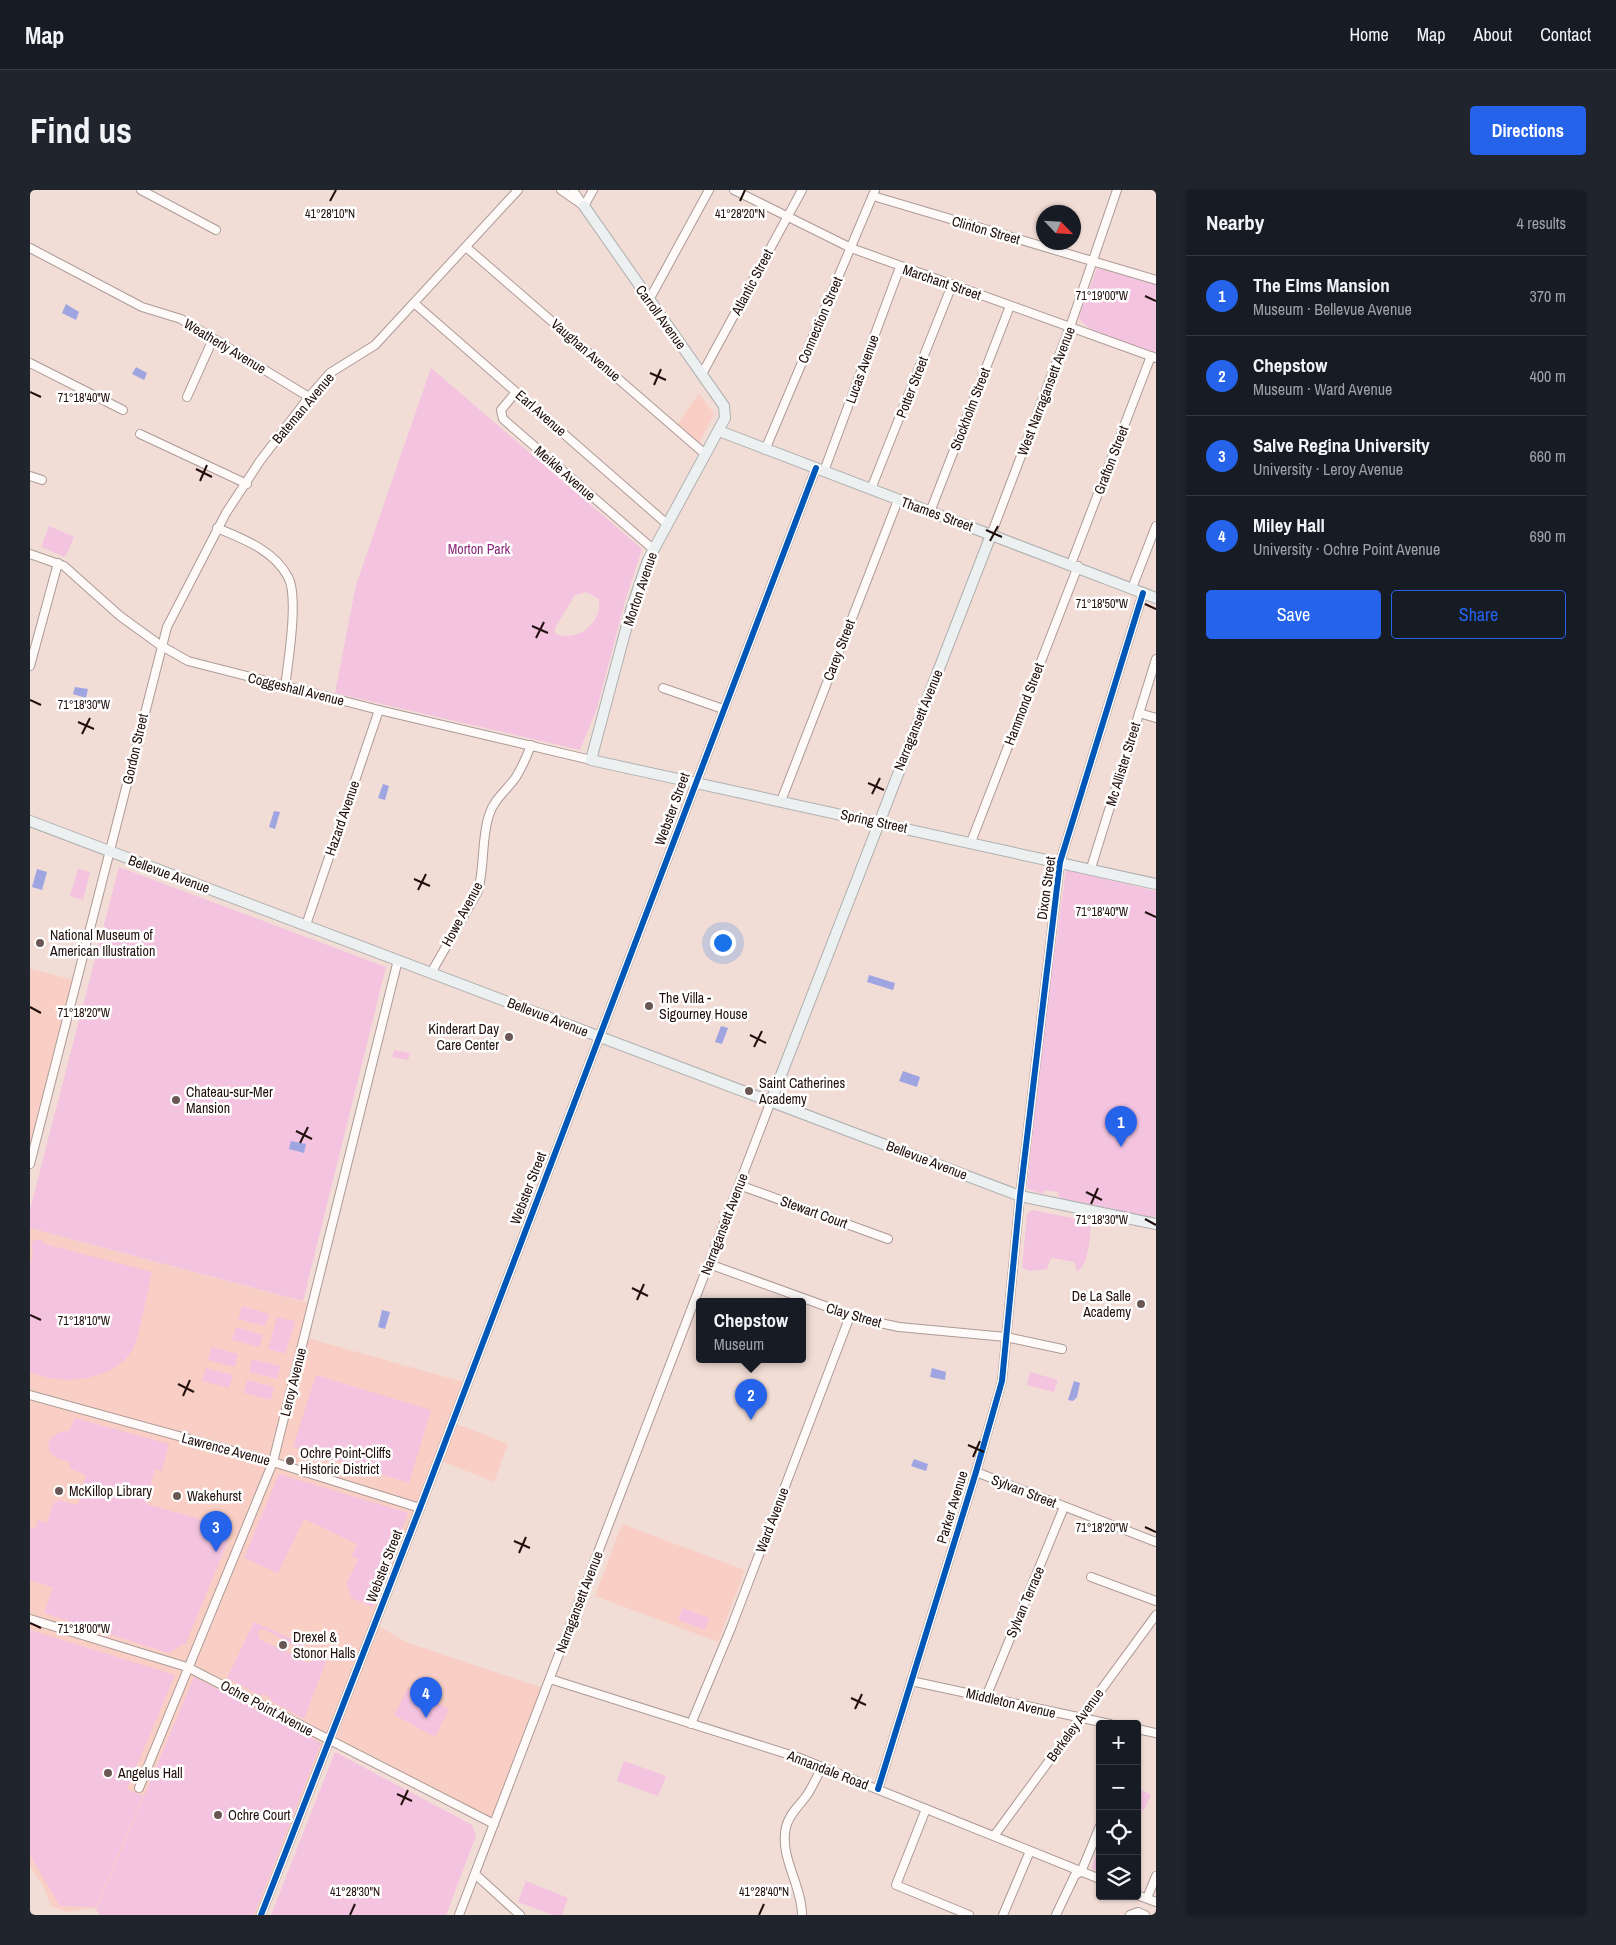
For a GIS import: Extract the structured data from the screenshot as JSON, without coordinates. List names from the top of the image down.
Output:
{
  "streets": {
    "main road": [
      "Carroll Avenue",
      "Thames Street",
      "Morton Avenue",
      "Narragansett Avenue",
      "Spring Street",
      "Bellevue Avenue"
    ],
    "street": [
      "Clinton Street",
      "Atlantic Street",
      "Marchant Street",
      "Connection Street",
      "Weatherly Avenue",
      "Vaughan Avenue",
      "Lucas Avenue",
      "Potter Street",
      "West Narragansett Avenue",
      "Bateman Avenue",
      "Stockholm Street",
      "Earl Avenue",
      "Grafton Street",
      "Meikle Avenue",
      "Carey Street",
      "Coggeshall Avenue",
      "Hammond Street",
      "Gordon Street",
      "Mc Allister Street",
      "Webster Street",
      "Hazard Avenue",
      "Dixon Street",
      "Howe Avenue",
      "Stewart Court",
      "Clay Street",
      "Leroy Avenue",
      "Lawrence Avenue",
      "Sylvan Street",
      "Parker Avenue",
      "Ward Avenue",
      "Sylvan Terrace",
      "Middleton Avenue",
      "Ochre Point Avenue",
      "Berkeley Avenue",
      "Annandale Road"
    ]
  },
  "crossings": [
    ["Clinton Street", "Connection Street"],
    ["Clinton Street", "West Narragansett Avenue"],
    ["Atlantic Street", "Marchant Street"],
    ["Atlantic Street", "Carroll Avenue"],
    ["Marchant Street", "Connection Street"],
    ["Marchant Street", "Lucas Avenue"],
    ["Marchant Street", "Potter Street"],
    ["Marchant Street", "West Narragansett Avenue"],
    ["Marchant Street", "Stockholm Street"],
    ["Marchant Street", "Grafton Street"],
    ["Carroll Avenue", "Thames Street"],
    ["Carroll Avenue", "Morton Avenue"],
    ["Connection Street", "Thames Street"],
    ["Weatherly Avenue", "Bateman Avenue"],
    ["Vaughan Avenue", "Bateman Avenue"],
    ["Vaughan Avenue", "Morton Avenue"],
    ["Lucas Avenue", "Thames Street"],
    ["Lucas Avenue", "Webster Street"],
    ["Potter Street", "Thames Street"],
    ["West Narragansett Avenue", "Thames Street"],
    ["West Narragansett Avenue", "Narragansett Avenue"],
    ["Bateman Avenue", "Earl Avenue"],
    ["Bateman Avenue", "Coggeshall Avenue"],
    ["Bateman Avenue", "Gordon Street"],
    ["Stockholm Street", "Thames Street"],
    ["Earl Avenue", "Meikle Avenue"],
    ["Earl Avenue", "Morton Avenue"],
    ["Grafton Street", "Thames Street"],
    ["Grafton Street", "Hammond Street"],
    ["Meikle Avenue", "Morton Avenue"],
    ["Thames Street", "Morton Avenue"],
    ["Thames Street", "Carey Street"],
    ["Thames Street", "Hammond Street"],
    ["Thames Street", "Narragansett Avenue"],
    ["Thames Street", "Webster Street"],
    ["Thames Street", "Dixon Street"],
    ["Morton Avenue", "Coggeshall Avenue"],
    ["Morton Avenue", "Spring Street"],
    ["Carey Street", "Spring Street"],
    ["Coggeshall Avenue", "Gordon Street"],
    ["Coggeshall Avenue", "Hazard Avenue"],
    ["Coggeshall Avenue", "Spring Street"],
    ["Coggeshall Avenue", "Howe Avenue"],
    ["Hammond Street", "Spring Street"],
    ["Narragansett Avenue", "Spring Street"],
    ["Narragansett Avenue", "Bellevue Avenue"],
    ["Narragansett Avenue", "Stewart Court"],
    ["Narragansett Avenue", "Clay Street"],
    ["Narragansett Avenue", "Ochre Point Avenue"],
    ["Narragansett Avenue", "Annandale Road"],
    ["Gordon Street", "Bellevue Avenue"],
    ["Mc Allister Street", "Spring Street"],
    ["Webster Street", "Spring Street"],
    ["Webster Street", "Bellevue Avenue"],
    ["Webster Street", "Lawrence Avenue"],
    ["Webster Street", "Ochre Point Avenue"],
    ["Hazard Avenue", "Bellevue Avenue"],
    ["Spring Street", "Dixon Street"],
    ["Bellevue Avenue", "Dixon Street"],
    ["Bellevue Avenue", "Howe Avenue"],
    ["Bellevue Avenue", "Leroy Avenue"],
    ["Bellevue Avenue", "Parker Avenue"],
    ["Dixon Street", "Parker Avenue"],
    ["Clay Street", "Parker Avenue"],
    ["Clay Street", "Ward Avenue"],
    ["Leroy Avenue", "Lawrence Avenue"],
    ["Leroy Avenue", "Ochre Point Avenue"],
    ["Sylvan Street", "Parker Avenue"],
    ["Sylvan Street", "Sylvan Terrace"],
    ["Parker Avenue", "Middleton Avenue"],
    ["Parker Avenue", "Annandale Road"],
    ["Ward Avenue", "Annandale Road"],
    ["Sylvan Terrace", "Middleton Avenue"],
    ["Middleton Avenue", "Berkeley Avenue"],
    ["Berkeley Avenue", "Annandale Road"]
  ],
  "parks": ["Morton Park"],
  "places": [
    "National Museum of American Illustration",
    "The Villa - Sigourney House",
    "Kinderart Day Care Center",
    "Saint Catherines Academy",
    "Chateau-sur-Mer Mansion",
    "De La Salle Academy",
    "Ochre Point-Cliffs Historic District",
    "McKillop Library",
    "Wakehurst",
    "Drexel & Stonor Halls",
    "Angelus Hall",
    "Ochre Court"
  ],
  "north": "bottom right",
  "page": {
    "header": "Map",
    "nav": [
      "Home",
      "Map",
      "About",
      "Contact"
    ],
    "buttons": [
      "Directions",
      ["Save", "Share"]
    ],
    "title": "Find us",
    "heading": ["Nearby", "4 results"],
    "list": [
      {
        "mark": "1",
        "name": "The Elms Mansion",
        "note": "Museum · Bellevue Avenue",
        "value": "370 m"
      },
      {
        "mark": "2",
        "name": "Chepstow",
        "note": "Museum · Ward Avenue",
        "value": "400 m"
      },
      {
        "mark": "3",
        "name": "Salve Regina University",
        "note": "University · Leroy Avenue",
        "value": "660 m"
      },
      {
        "mark": "4",
        "name": "Miley Hall",
        "note": "University · Ochre Point Avenue",
        "value": "690 m"
      }
    ],
    "pins": [
      "1",
      "2",
      "3",
      "4"
    ],
    "popup": ["Chepstow", "Museum"],
    "map_buttons": ["+", "−"]
  },
  "coordinates": [
    "41°28'10\"N",
    "41°28'20\"N",
    "71°19'00\"W",
    "71°18'40\"W",
    "71°18'50\"W",
    "71°18'30\"W",
    "71°18'20\"W",
    "71°18'10\"W",
    "71°18'00\"W",
    "41°28'30\"N",
    "41°28'40\"N"
  ]
}
